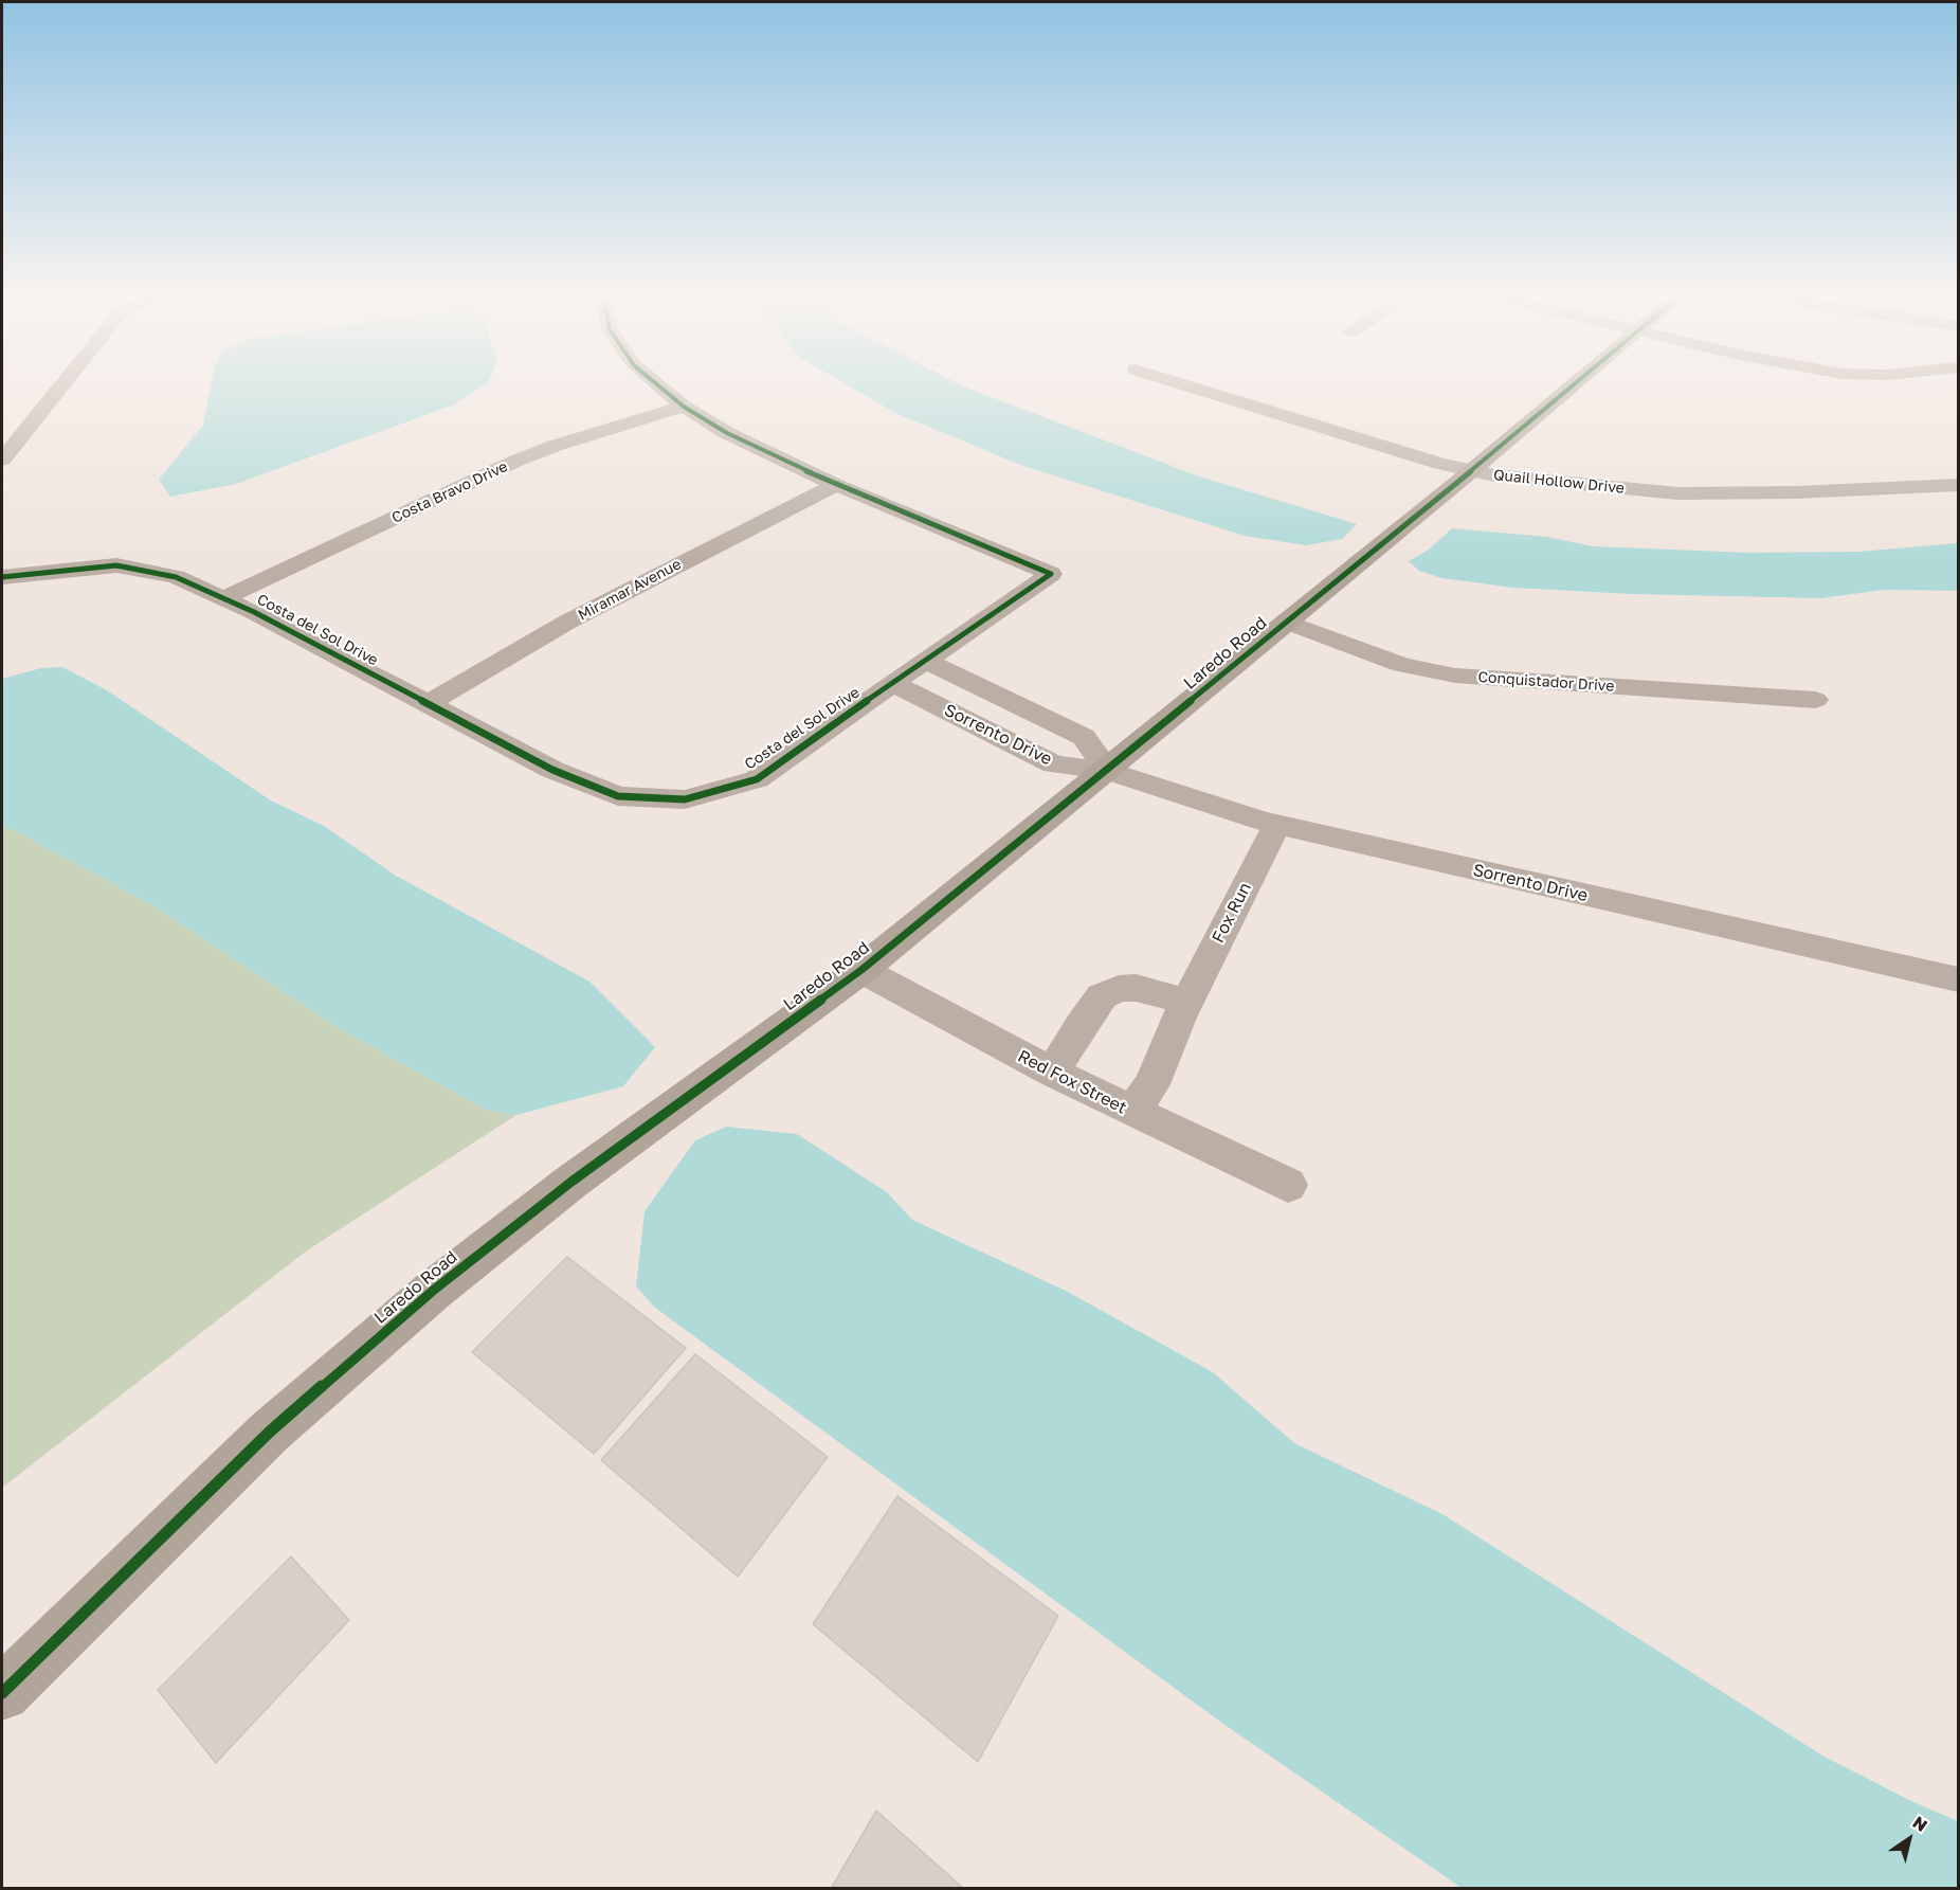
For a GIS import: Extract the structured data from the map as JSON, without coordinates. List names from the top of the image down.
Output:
{
  "streets": {
    "street": [
      "Quail Hollow Drive",
      "Costa Bravo Drive",
      "Miramar Avenue",
      "Costa del Sol Drive",
      "Laredo Road",
      "Conquistador Drive",
      "Sorrento Drive",
      "Fox Run",
      "Red Fox Street"
    ]
  },
  "crossings": [
    ["Quail Hollow Drive", "Laredo Road"],
    ["Costa Bravo Drive", "Costa del Sol Drive"],
    ["Miramar Avenue", "Costa del Sol Drive"],
    ["Costa del Sol Drive", "Sorrento Drive"],
    ["Laredo Road", "Conquistador Drive"],
    ["Laredo Road", "Sorrento Drive"],
    ["Laredo Road", "Red Fox Street"],
    ["Sorrento Drive", "Fox Run"],
    ["Fox Run", "Red Fox Street"]
  ],
  "north": "top right"
}
